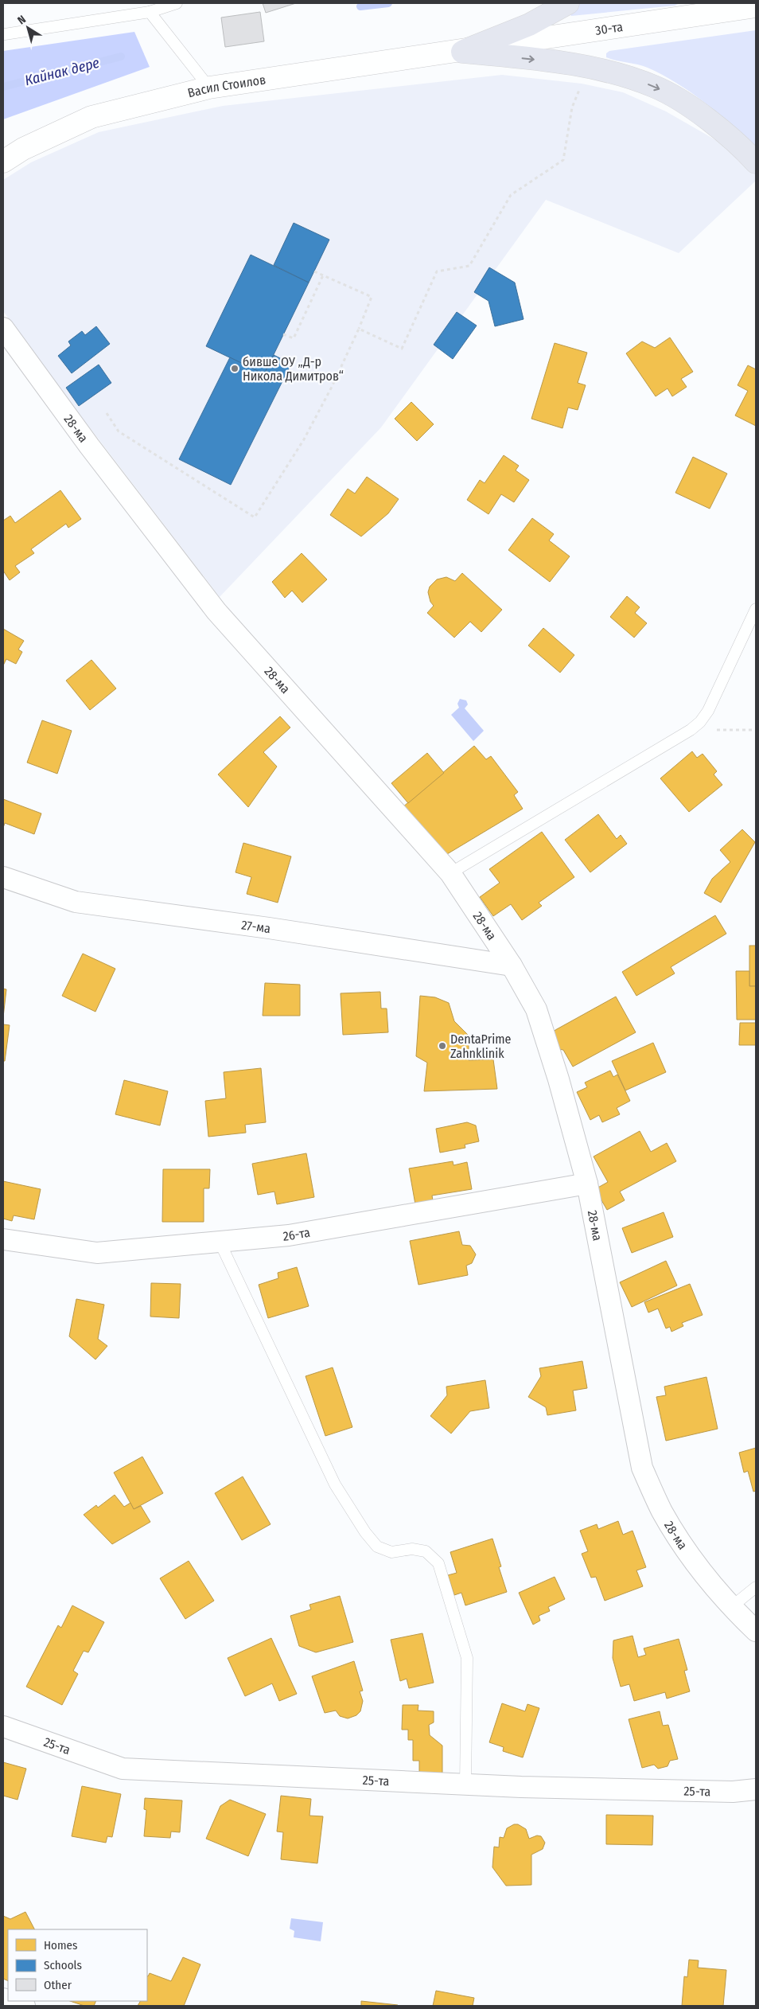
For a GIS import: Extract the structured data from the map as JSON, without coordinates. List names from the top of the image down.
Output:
{
  "streets": {
    "street": [
      "30-та",
      "Васил Стоилов",
      "28-ма",
      "27-ма",
      "26-та",
      "25-та"
    ]
  },
  "crossings": [
    ["30-та", "Васил Стоилов"],
    ["28-ма", "27-ма"],
    ["28-ма", "26-та"]
  ],
  "water": ["Кайнак дере"],
  "places": ["бивше ОУ „Д-р Никола Димитров“", "DentaPrime Zahnklinik"],
  "legend": ["Homes", "Schools", "Other"],
  "north": "top left"
}
